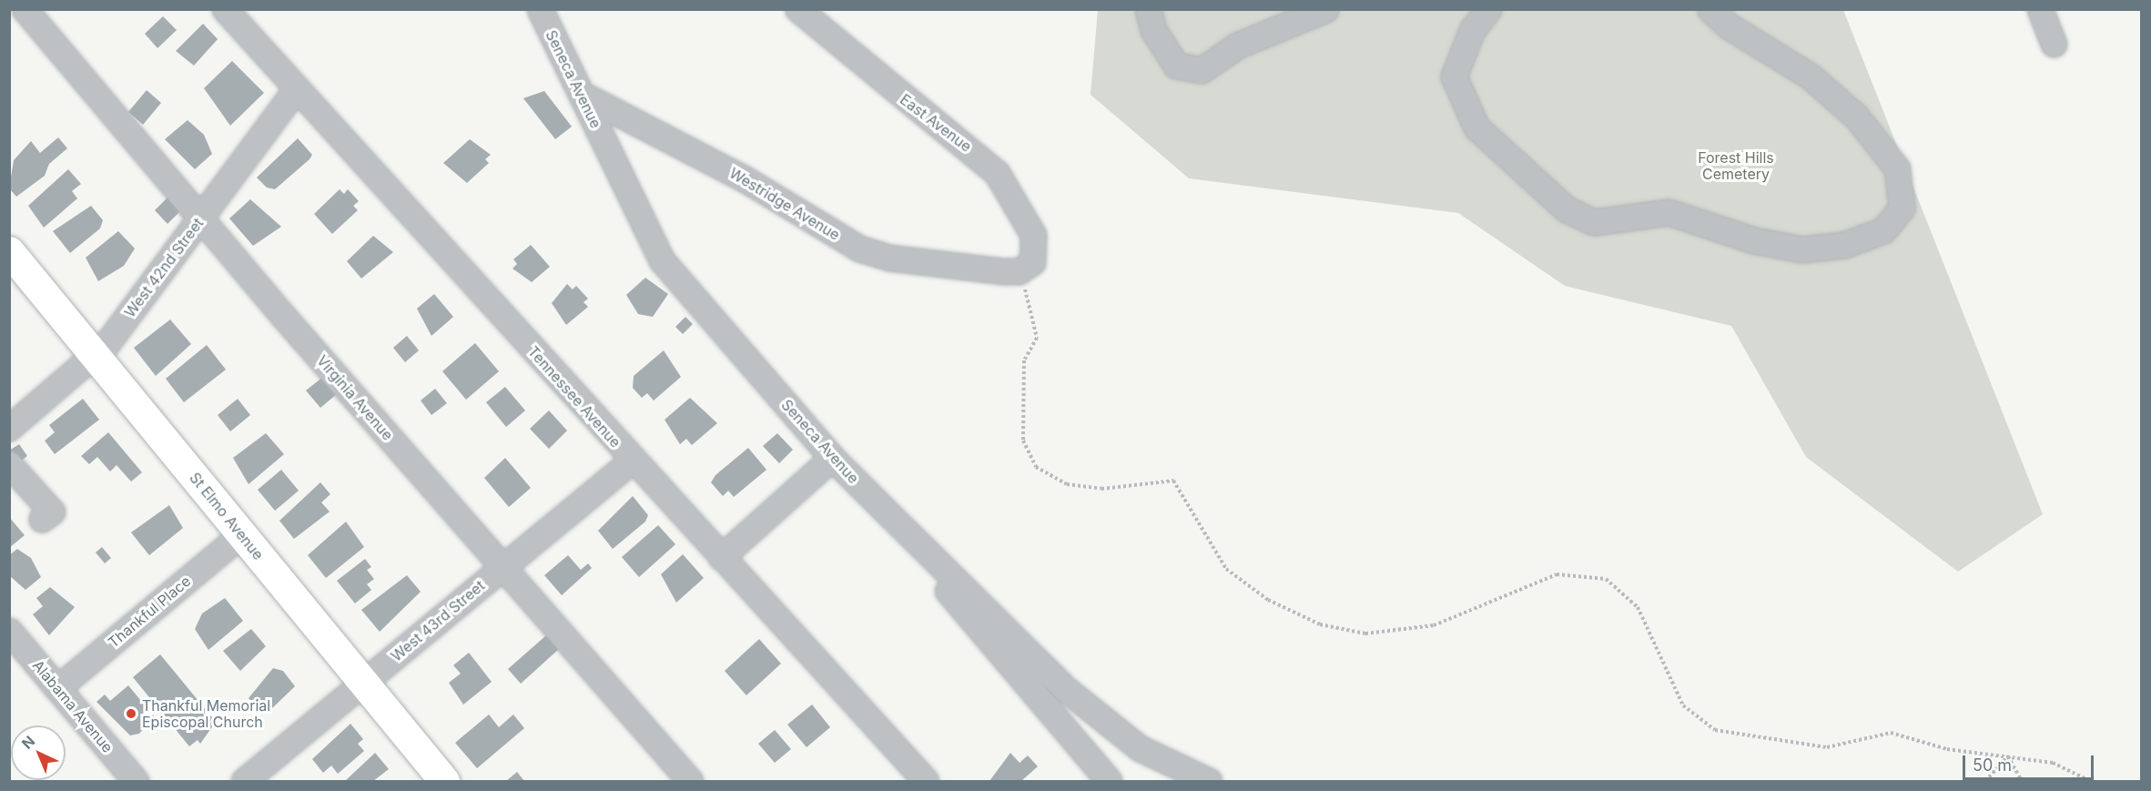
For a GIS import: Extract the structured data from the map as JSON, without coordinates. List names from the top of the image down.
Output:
{
  "streets": {
    "main road": ["St Elmo Avenue"],
    "street": [
      "Seneca Avenue",
      "East Avenue",
      "Westridge Avenue",
      "West 42nd Street",
      "Tennessee Avenue",
      "Virginia Avenue",
      "Thankful Place",
      "West 43rd Street",
      "Alabama Avenue"
    ]
  },
  "crossings": [
    ["Seneca Avenue", "Westridge Avenue"],
    ["East Avenue", "Westridge Avenue"],
    ["West 42nd Street", "Tennessee Avenue"],
    ["West 42nd Street", "Virginia Avenue"],
    ["West 42nd Street", "St Elmo Avenue"],
    ["Tennessee Avenue", "West 43rd Street"],
    ["Virginia Avenue", "West 43rd Street"],
    ["St Elmo Avenue", "Thankful Place"],
    ["St Elmo Avenue", "West 43rd Street"],
    ["Thankful Place", "Alabama Avenue"]
  ],
  "parks": ["Forest Hills Cemetery"],
  "places": ["Thankful Memorial Episcopal Church"],
  "scale_bar": "50 m",
  "north": "top left"
}
